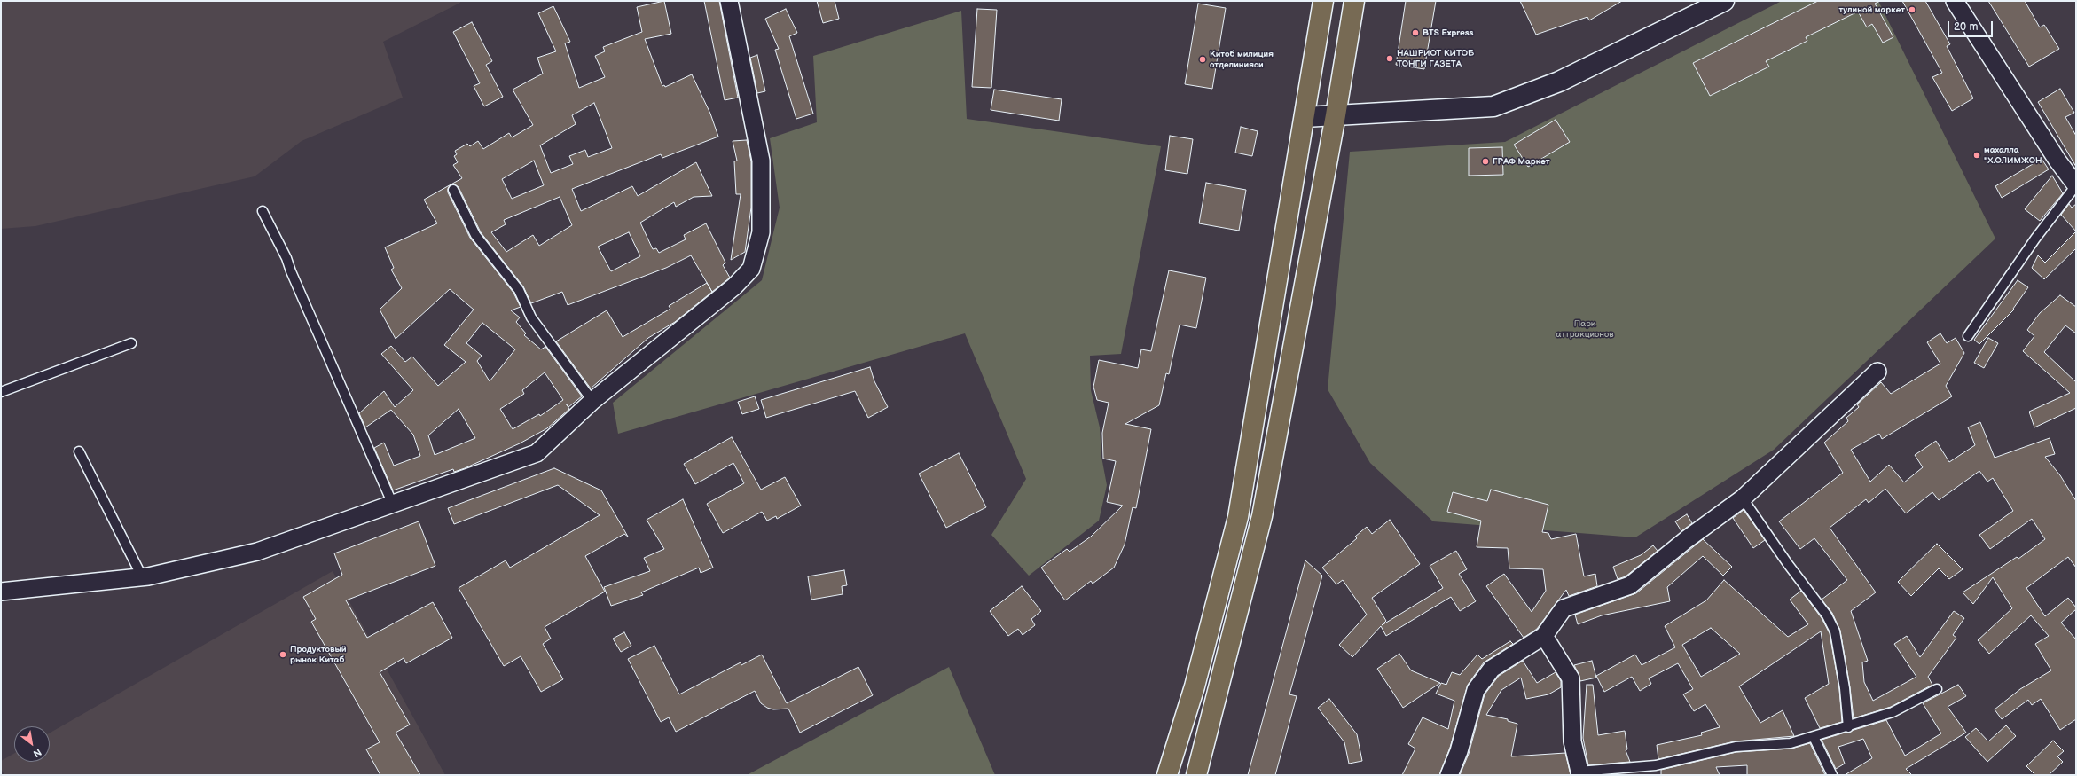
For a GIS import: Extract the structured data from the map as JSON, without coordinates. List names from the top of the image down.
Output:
{
  "parks": ["Парк аттракционов"],
  "places": [
    "тулиной маркет",
    "BTS Express",
    "НАШРИОТ КИТОБ ТОНГИ ГАЗЕТА",
    "Китоб милиция отделинияси",
    "махалла \"Х.ОЛИМЖОН",
    "ГРАФ Маркет",
    "Продуктовый рынок Китаб"
  ],
  "scale_bar": "20 m",
  "north": "bottom right"
}
